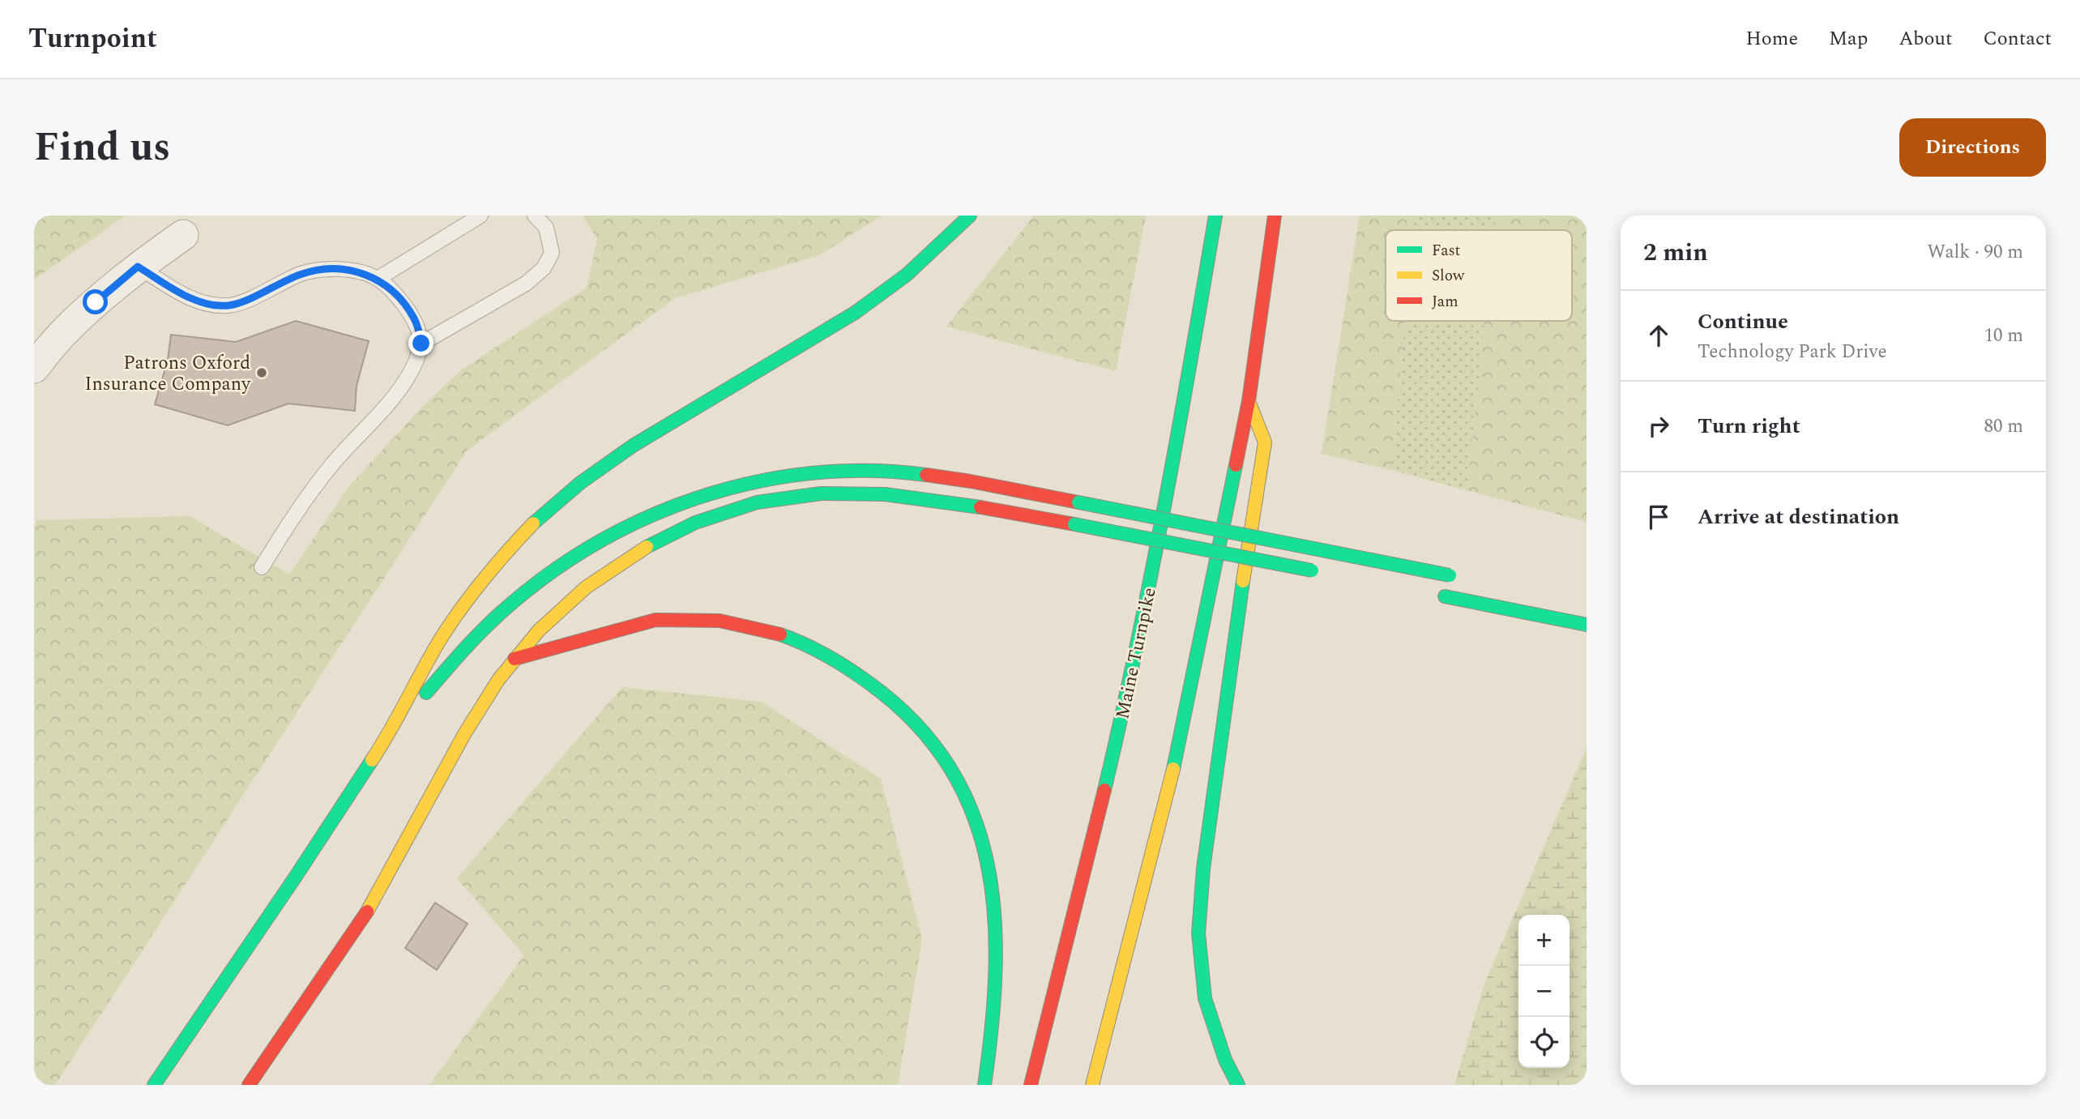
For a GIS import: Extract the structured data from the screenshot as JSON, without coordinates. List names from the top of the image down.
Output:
{
  "streets": {
    "highway": ["Maine Turnpike"]
  },
  "places": ["Patrons Oxford Insurance Company"],
  "legend": ["Fast", "Slow", "Jam"],
  "page": {
    "header": "Turnpoint",
    "nav": [
      "Home",
      "Map",
      "About",
      "Contact"
    ],
    "title": "Find us",
    "buttons": "Directions",
    "heading": ["2 min", "Walk · 90 m"],
    "list": [
      ["Continue", "Technology Park Drive", "10 m"],
      ["Turn right", "80 m"],
      "Arrive at destination"
    ],
    "map_buttons": ["+", "−"]
  }
}
